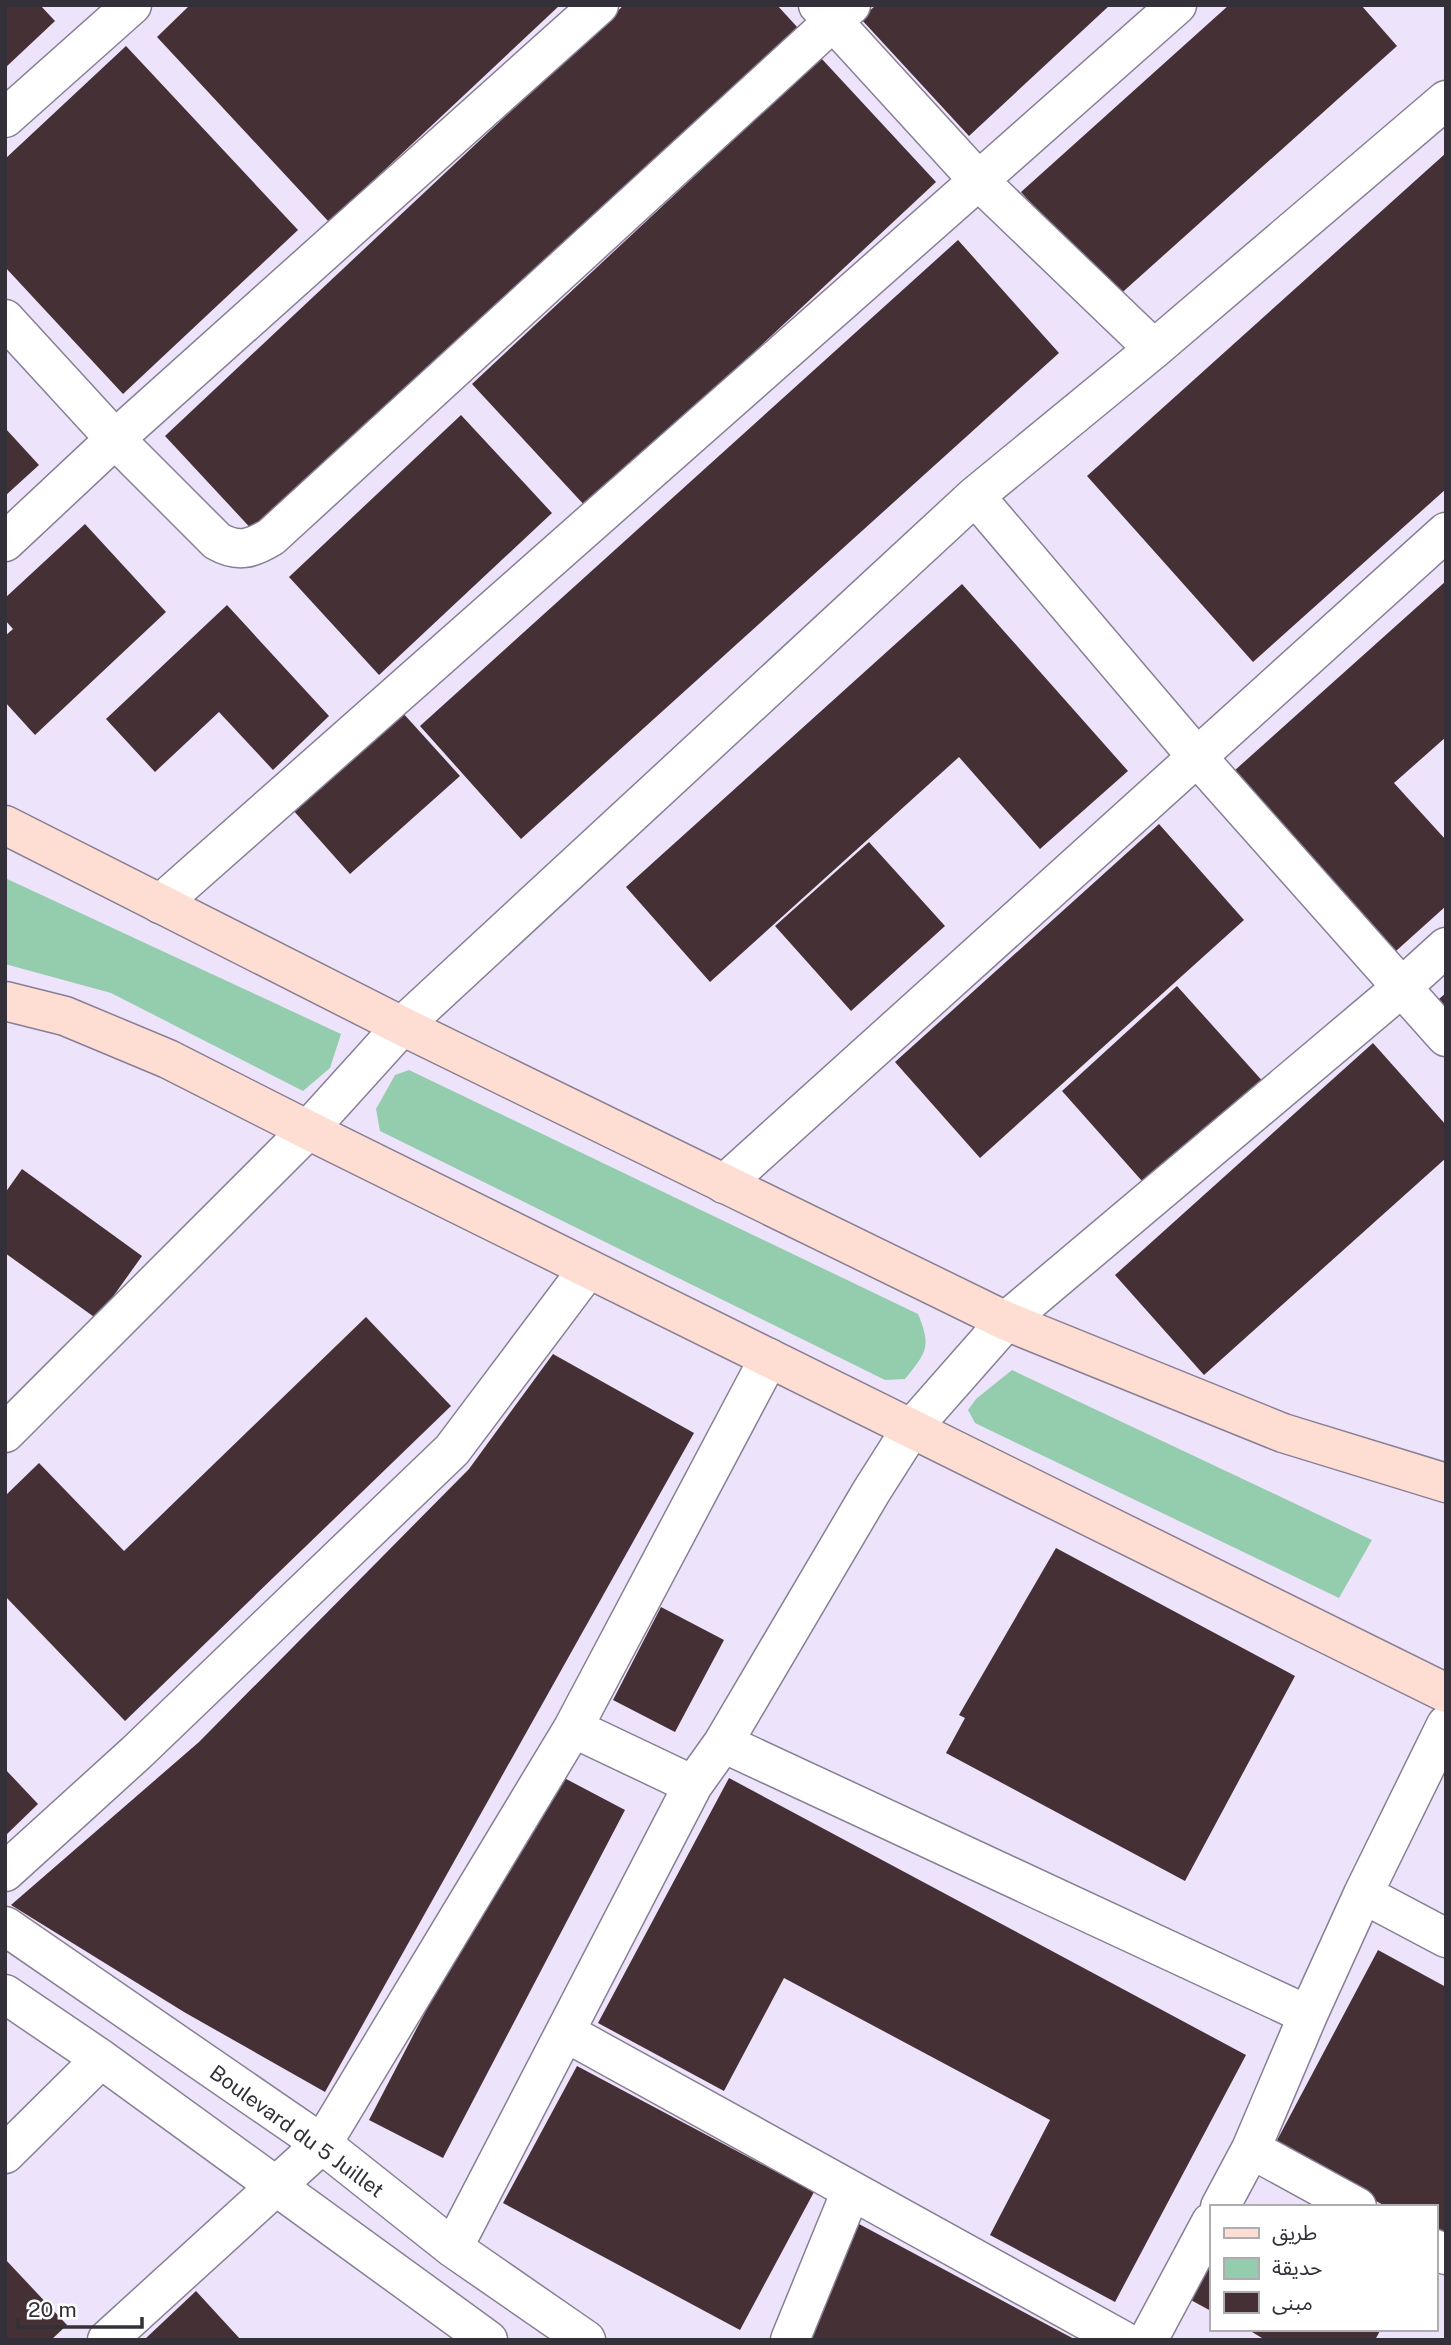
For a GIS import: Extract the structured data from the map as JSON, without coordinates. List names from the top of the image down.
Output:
{
  "streets": {
    "street": ["Boulevard du 5 Juillet"]
  },
  "legend": ["طريق", "حديقة", "مبنى"],
  "scale_bar": "20 m"
}
